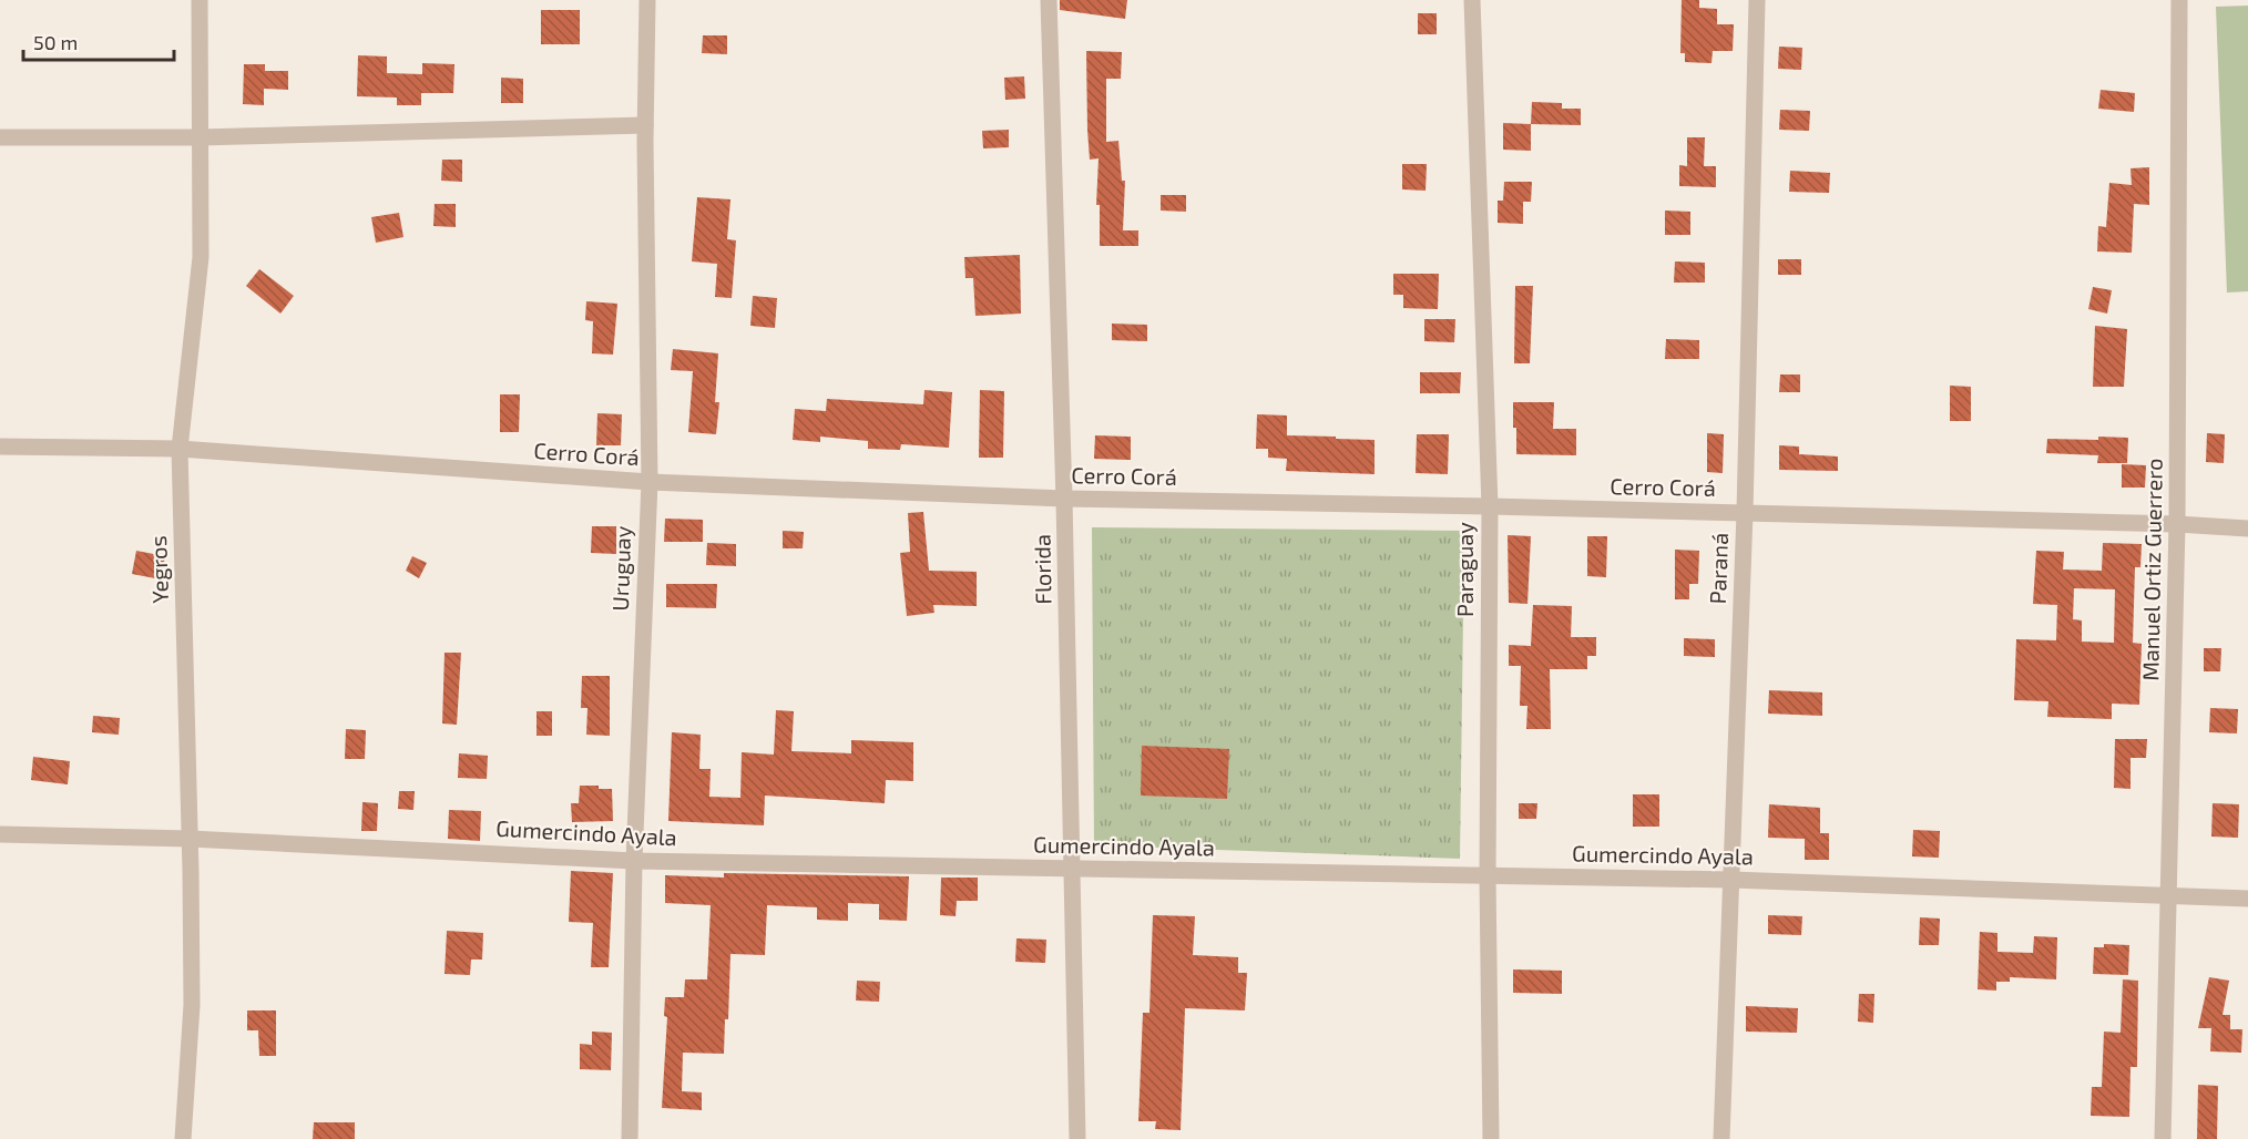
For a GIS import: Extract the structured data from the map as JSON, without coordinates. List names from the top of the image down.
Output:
{
  "streets": {
    "street": [
      "Cerro Corá",
      "Uruguay",
      "Paraná",
      "Yegros",
      "Florida",
      "Paraguay",
      "Manuel Ortiz Guerrero",
      "Gumercindo Ayala"
    ]
  },
  "crossings": [
    ["Cerro Corá", "Uruguay"],
    ["Cerro Corá", "Paraná"],
    ["Cerro Corá", "Yegros"],
    ["Cerro Corá", "Florida"],
    ["Cerro Corá", "Paraguay"],
    ["Cerro Corá", "Manuel Ortiz Guerrero"],
    ["Uruguay", "Gumercindo Ayala"],
    ["Paraná", "Gumercindo Ayala"],
    ["Yegros", "Gumercindo Ayala"],
    ["Florida", "Gumercindo Ayala"],
    ["Paraguay", "Gumercindo Ayala"],
    ["Manuel Ortiz Guerrero", "Gumercindo Ayala"]
  ],
  "scale_bar": "50 m"
}
